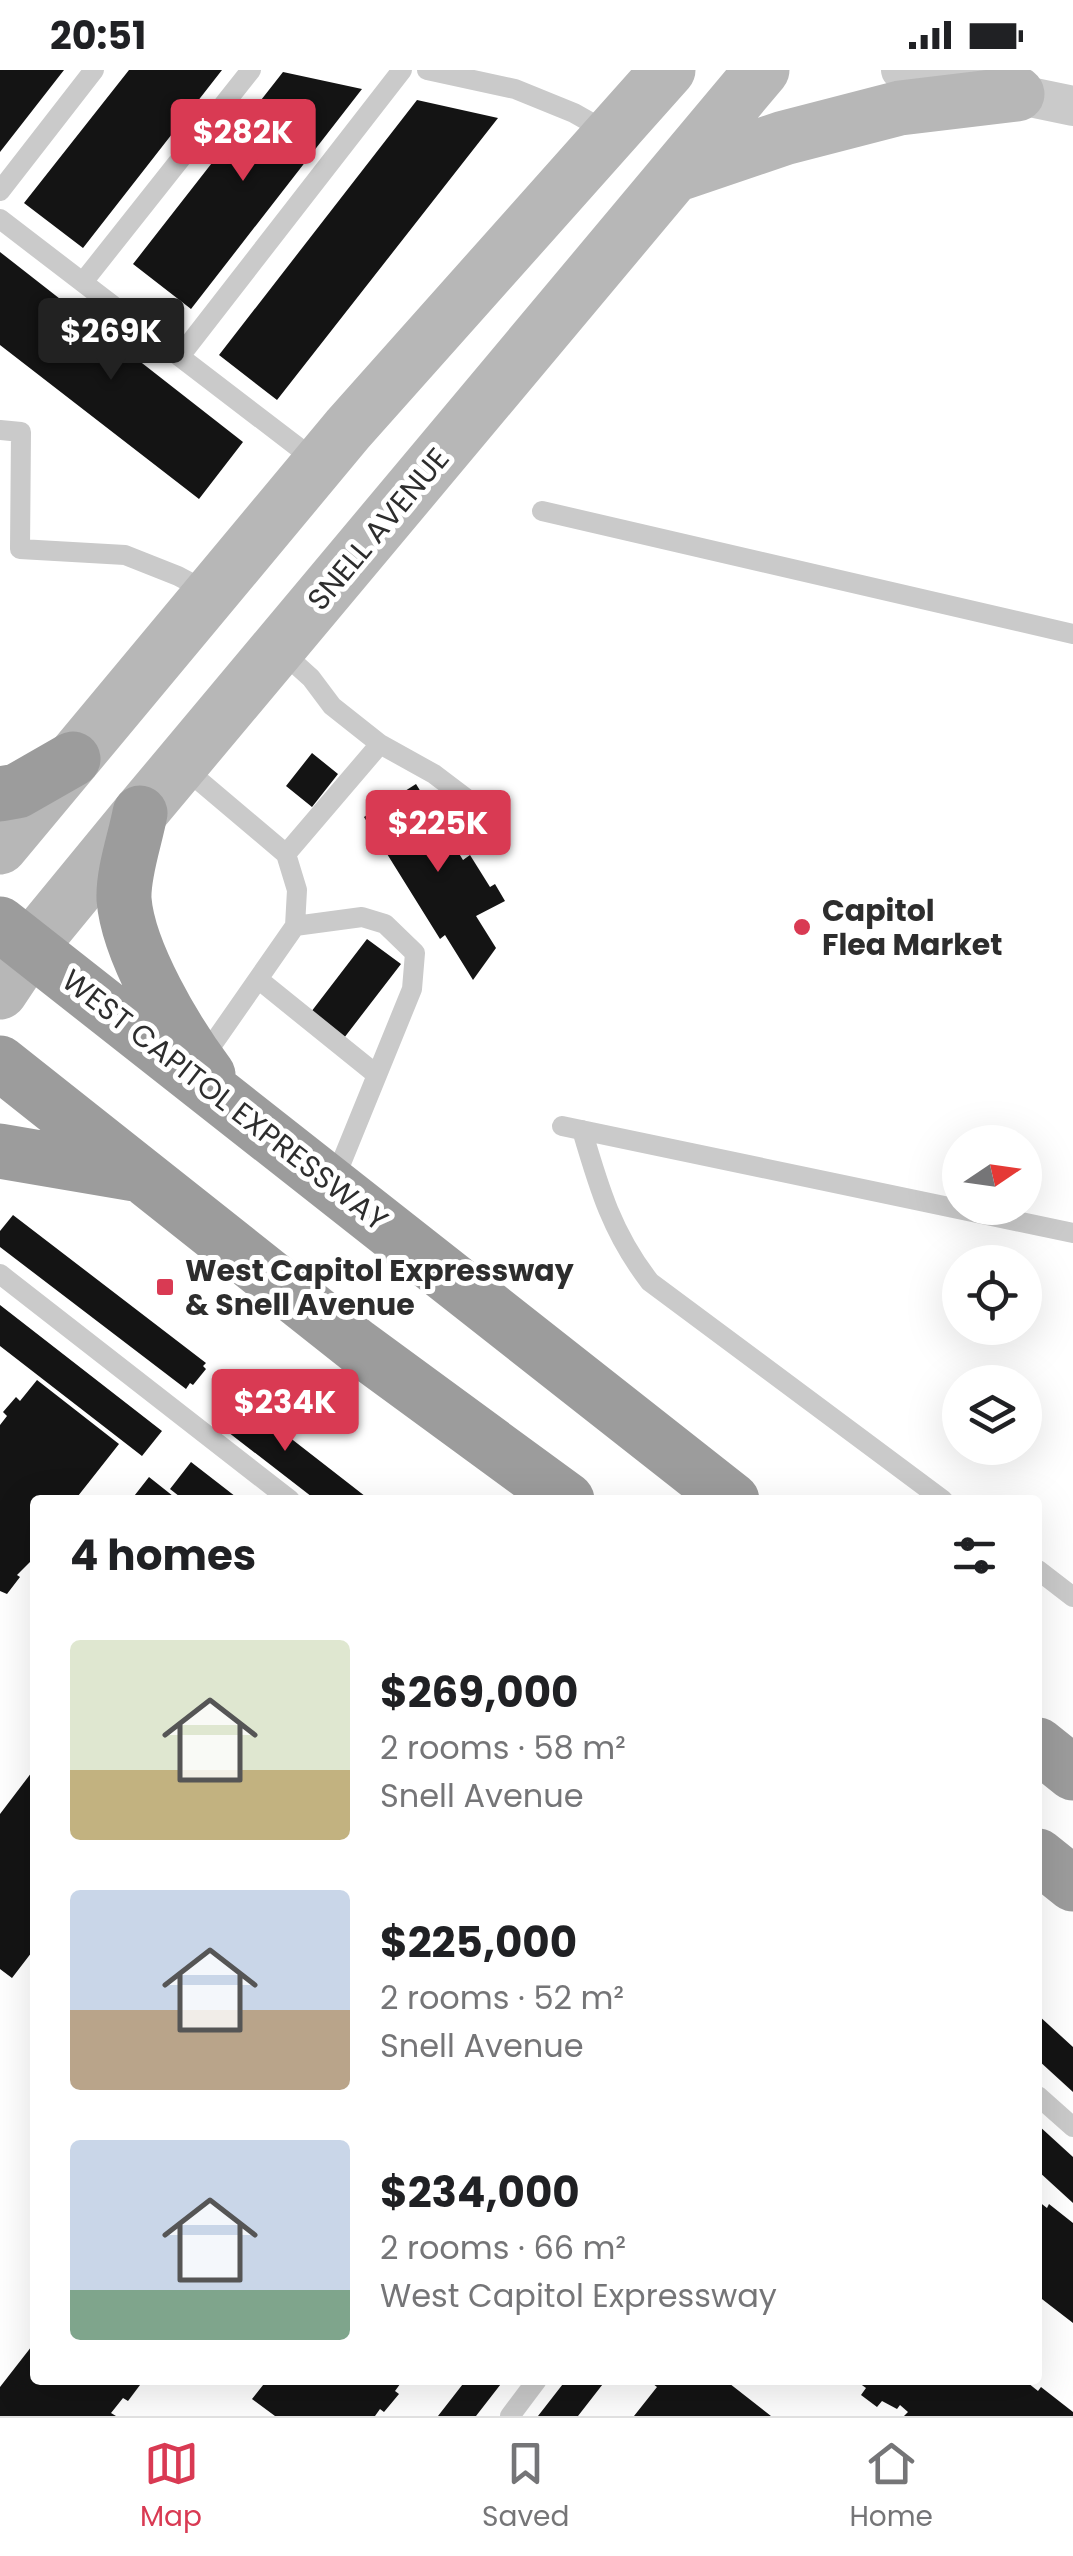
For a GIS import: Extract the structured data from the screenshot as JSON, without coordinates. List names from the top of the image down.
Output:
{
  "streets": {
    "highway": ["WEST CAPITOL EXPRESSWAY"],
    "main road": ["SNELL AVENUE"]
  },
  "crossings": [
    ["SNELL AVENUE", "WEST CAPITOL EXPRESSWAY"]
  ],
  "places": {
    "other": ["Capitol Flea Market"],
    "transit": ["West Capitol Expressway & Snell Avenue"]
  },
  "north": "right",
  "page": {
    "status": "20:51",
    "price": [
      "$282K",
      "$269K",
      "$225K",
      "$234K"
    ],
    "heading": "4 homes",
    "list": [
      {
        "name": "$269,000",
        "note": "2 rooms · 58 m² · Snell Avenue"
      },
      {
        "name": "$225,000",
        "note": "2 rooms · 52 m² · Snell Avenue"
      },
      {
        "name": "$234,000",
        "note": "2 rooms · 66 m² · West Capitol Expressway"
      }
    ],
    "tabs": ["Map", "Saved", "Home"]
  }
}
